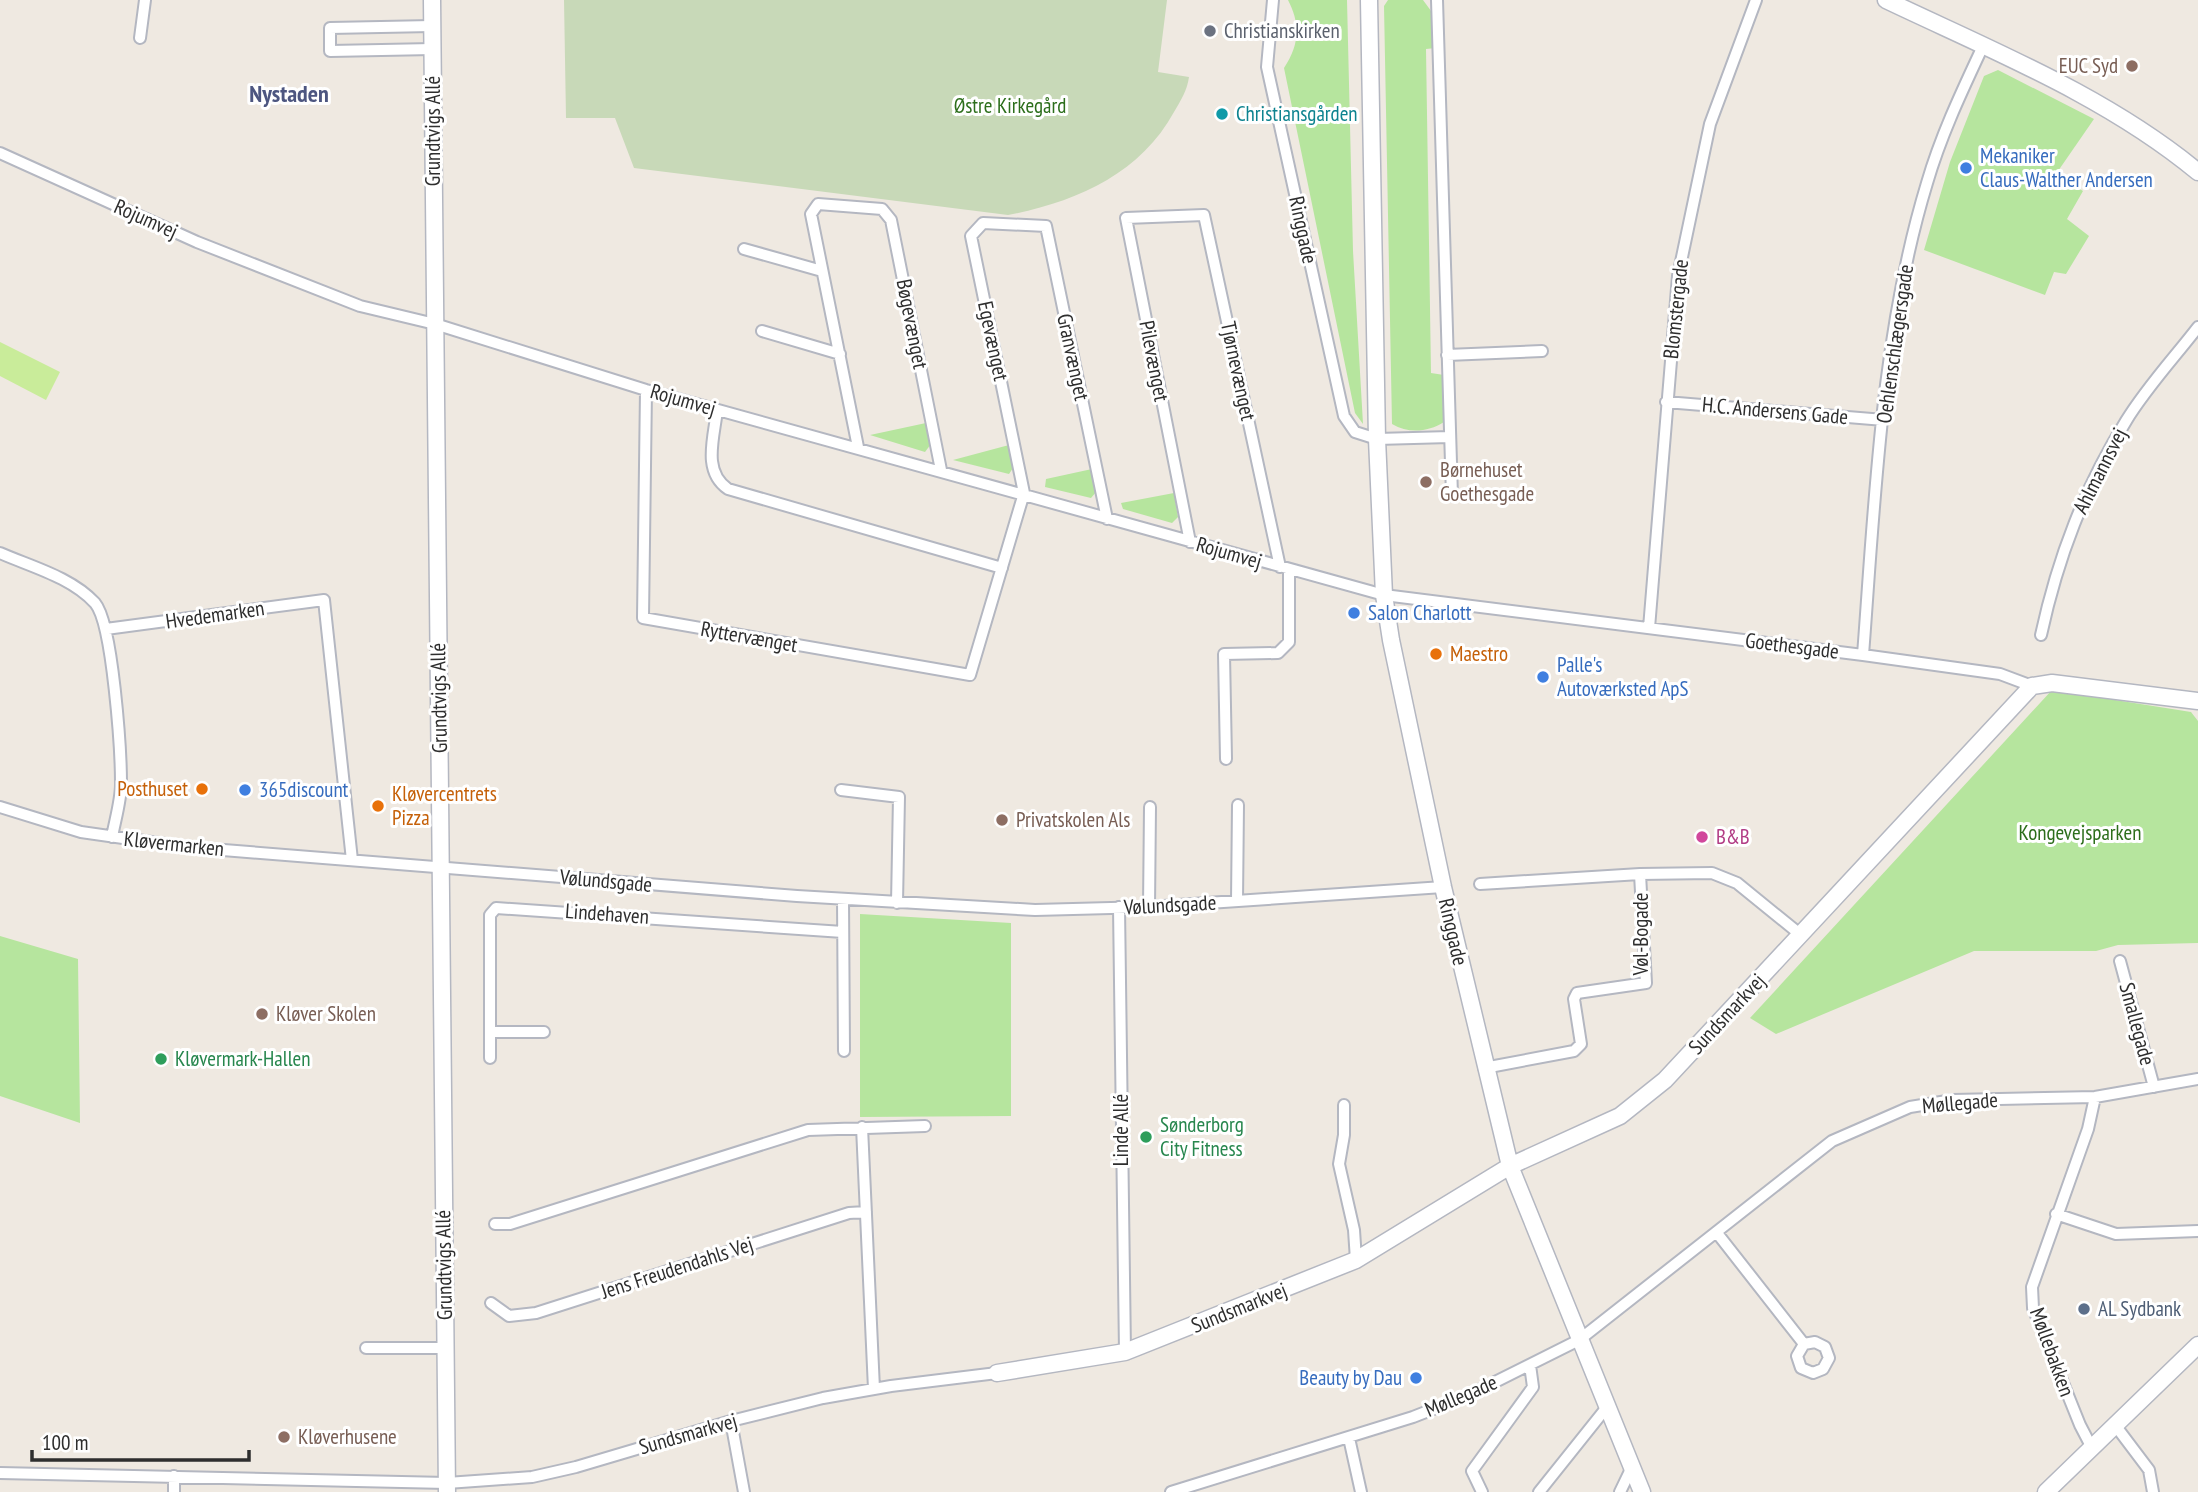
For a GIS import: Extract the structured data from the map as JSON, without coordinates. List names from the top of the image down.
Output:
{
  "streets": {
    "street": [
      "Grundtvigs Allé",
      "Rojumvej",
      "Ringgade",
      "Blomstergade",
      "Bøgevænget",
      "Egevænget",
      "Oehlenschlægersgade",
      "Granvænget",
      "Pilevænget",
      "Tjørnevænget",
      "H.C. Andersens Gade",
      "Ahlmannsvej",
      "Hvedemarken",
      "Ryttervænget",
      "Goethesgade",
      "Kløvermarken",
      "Vølundsgade",
      "Lindehaven",
      "Vøl-Bogade",
      "Sundsmarkvej",
      "Smallegade",
      "Møllegade",
      "Linde Allé",
      "Jens Freudendahls Vej",
      "Møllebakken"
    ]
  },
  "crossings": [
    ["Grundtvigs Allé", "Rojumvej"],
    ["Grundtvigs Allé", "Kløvermarken"],
    ["Grundtvigs Allé", "Vølundsgade"],
    ["Grundtvigs Allé", "Sundsmarkvej"],
    ["Rojumvej", "Ringgade"],
    ["Rojumvej", "Bøgevænget"],
    ["Rojumvej", "Egevænget"],
    ["Rojumvej", "Granvænget"],
    ["Rojumvej", "Pilevænget"],
    ["Rojumvej", "Tjørnevænget"],
    ["Rojumvej", "Ryttervænget"],
    ["Rojumvej", "Goethesgade"],
    ["Ringgade", "Goethesgade"],
    ["Ringgade", "Vølundsgade"],
    ["Ringgade", "Vøl-Bogade"],
    ["Ringgade", "Sundsmarkvej"],
    ["Ringgade", "Møllegade"],
    ["Blomstergade", "H.C. Andersens Gade"],
    ["Blomstergade", "Goethesgade"],
    ["Egevænget", "Granvænget"],
    ["Egevænget", "Ryttervænget"],
    ["Oehlenschlægersgade", "H.C. Andersens Gade"],
    ["Oehlenschlægersgade", "Goethesgade"],
    ["Pilevænget", "Tjørnevænget"],
    ["Hvedemarken", "Kløvermarken"],
    ["Goethesgade", "Sundsmarkvej"],
    ["Kløvermarken", "Vølundsgade"],
    ["Vølundsgade", "Linde Allé"],
    ["Vøl-Bogade", "Sundsmarkvej"],
    ["Sundsmarkvej", "Linde Allé"],
    ["Smallegade", "Møllegade"],
    ["Møllegade", "Møllebakken"]
  ],
  "districts": ["Nystaden"],
  "parks": ["Østre Kirkegård", "Kongevejsparken"],
  "places": [
    "Christianskirken",
    "EUC Syd",
    "Christiansgården",
    "Mekaniker Claus-Walther Andersen",
    "Børnehuset Goethesgade",
    "Salon Charlott",
    "Maestro",
    "Palle's Autoværksted ApS",
    "Posthuset",
    "365discount",
    "Kløvercentrets Pizza",
    "Privatskolen Als",
    "B&B",
    "Kløver Skolen",
    "Kløvermark-Hallen",
    "Sønderborg City Fitness",
    "AL Sydbank",
    "Beauty by Dau",
    "Kløverhusene"
  ],
  "scale_bar": "100 m"
}
